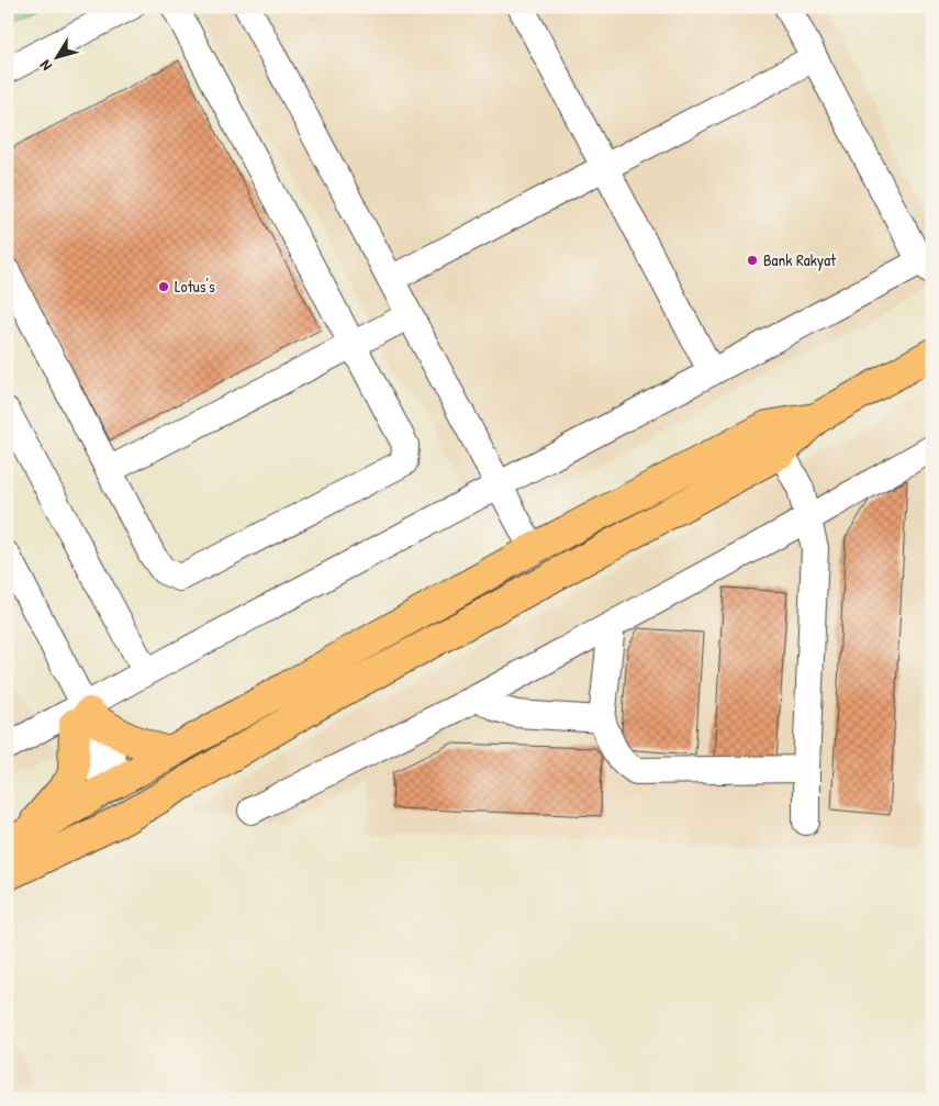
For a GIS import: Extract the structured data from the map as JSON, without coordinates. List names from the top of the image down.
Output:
{
  "places": ["Bank Rakyat", "Lotus's"],
  "north": "bottom left"
}
